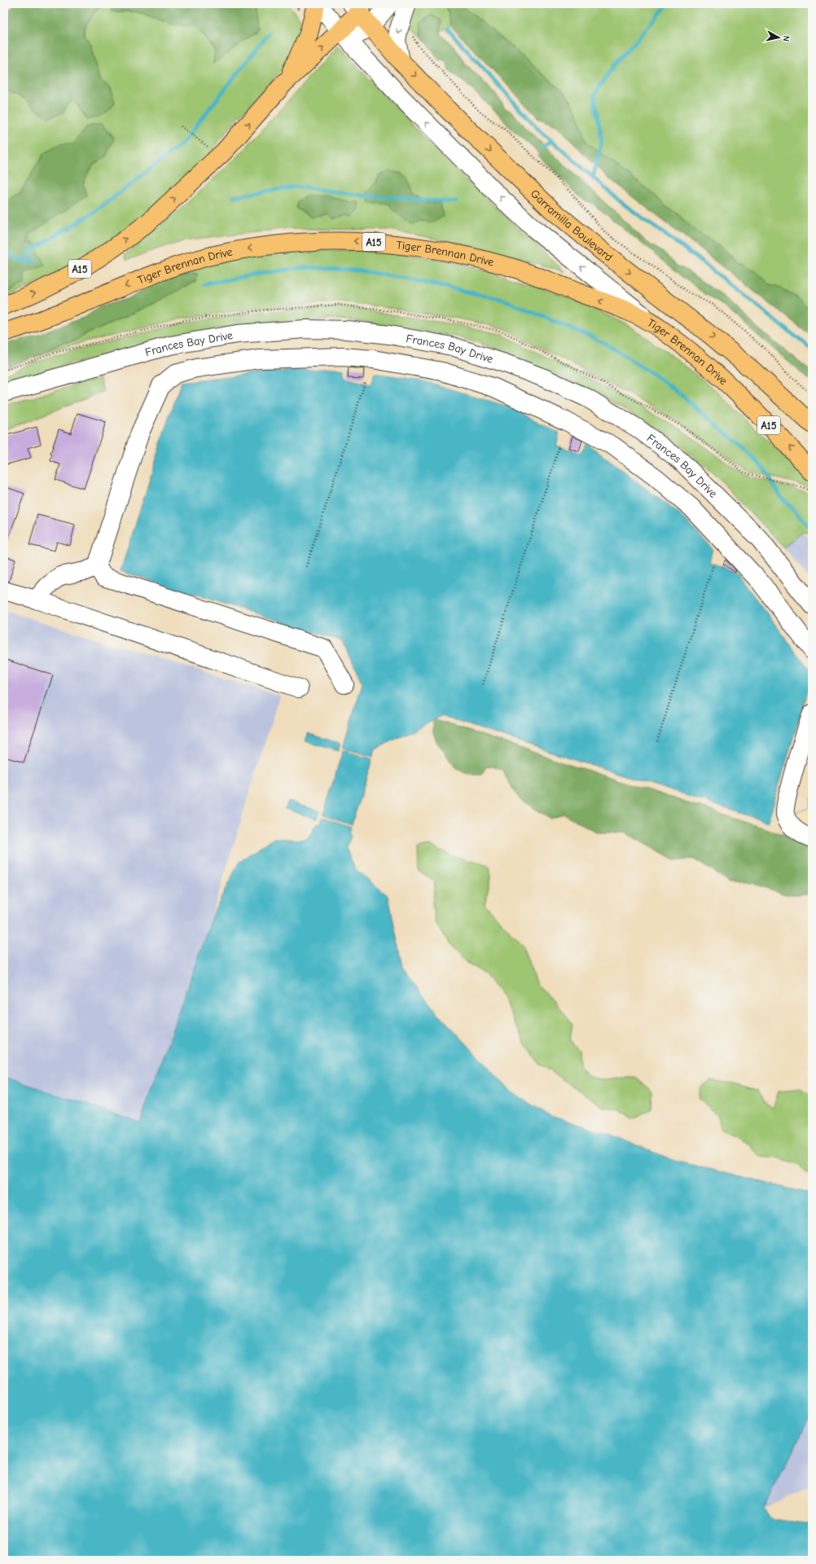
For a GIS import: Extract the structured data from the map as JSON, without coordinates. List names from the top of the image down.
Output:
{
  "streets": {
    "main road": ["Garramilla Boulevard", "A15", "Tiger Brennan Drive"],
    "street": ["Frances Bay Drive"]
  },
  "crossings": [
    ["Garramilla Boulevard", "A15"]
  ],
  "one_way": ["Garramilla Boulevard", "Tiger Brennan Drive"],
  "north": "right"
}
